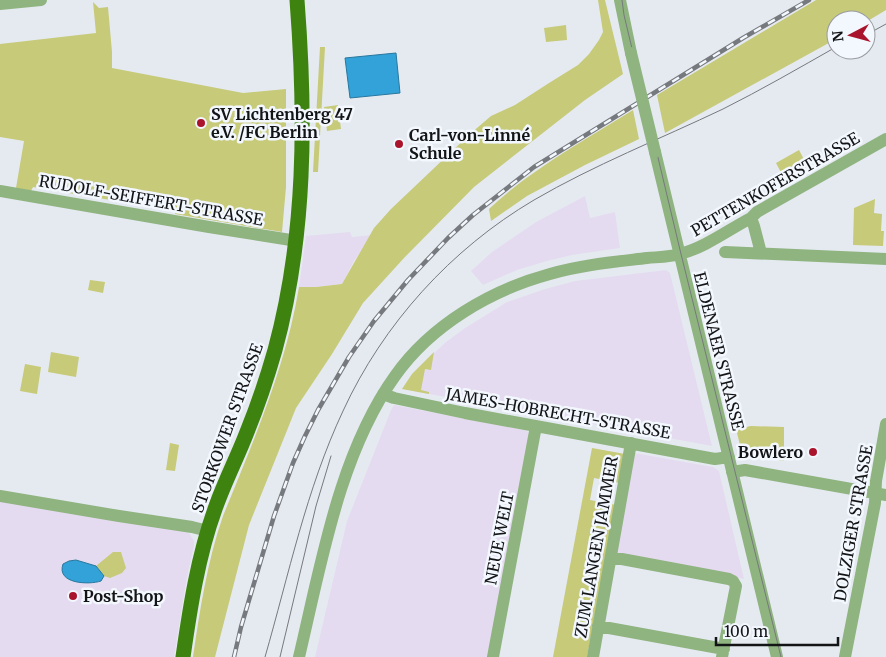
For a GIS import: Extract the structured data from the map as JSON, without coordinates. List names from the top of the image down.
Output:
{
  "streets": {
    "main road": ["STORKOWER STRASSE"],
    "street": [
      "PETTENKOFERSTRASSE",
      "RUDOLF-SEIFFERT-STRASSE",
      "ELDENAER STRASSE",
      "JAMES-HOBRECHT-STRASSE",
      "DOLZIGER STRASSE",
      "NEUE WELT",
      "ZUM LANGEN JAMMER"
    ]
  },
  "crossings": [
    ["PETTENKOFERSTRASSE", "ELDENAER STRASSE"],
    ["PETTENKOFERSTRASSE", "JAMES-HOBRECHT-STRASSE"],
    ["RUDOLF-SEIFFERT-STRASSE", "STORKOWER STRASSE"],
    ["ELDENAER STRASSE", "JAMES-HOBRECHT-STRASSE"],
    ["JAMES-HOBRECHT-STRASSE", "NEUE WELT"],
    ["JAMES-HOBRECHT-STRASSE", "ZUM LANGEN JAMMER"]
  ],
  "places": [
    "SV Lichtenberg 47 e.V. /FC Berlin",
    "Carl-von-Linné Schule",
    "Bowlero",
    "Post-Shop"
  ],
  "scale_bar": "100 m",
  "north": "left"
}
